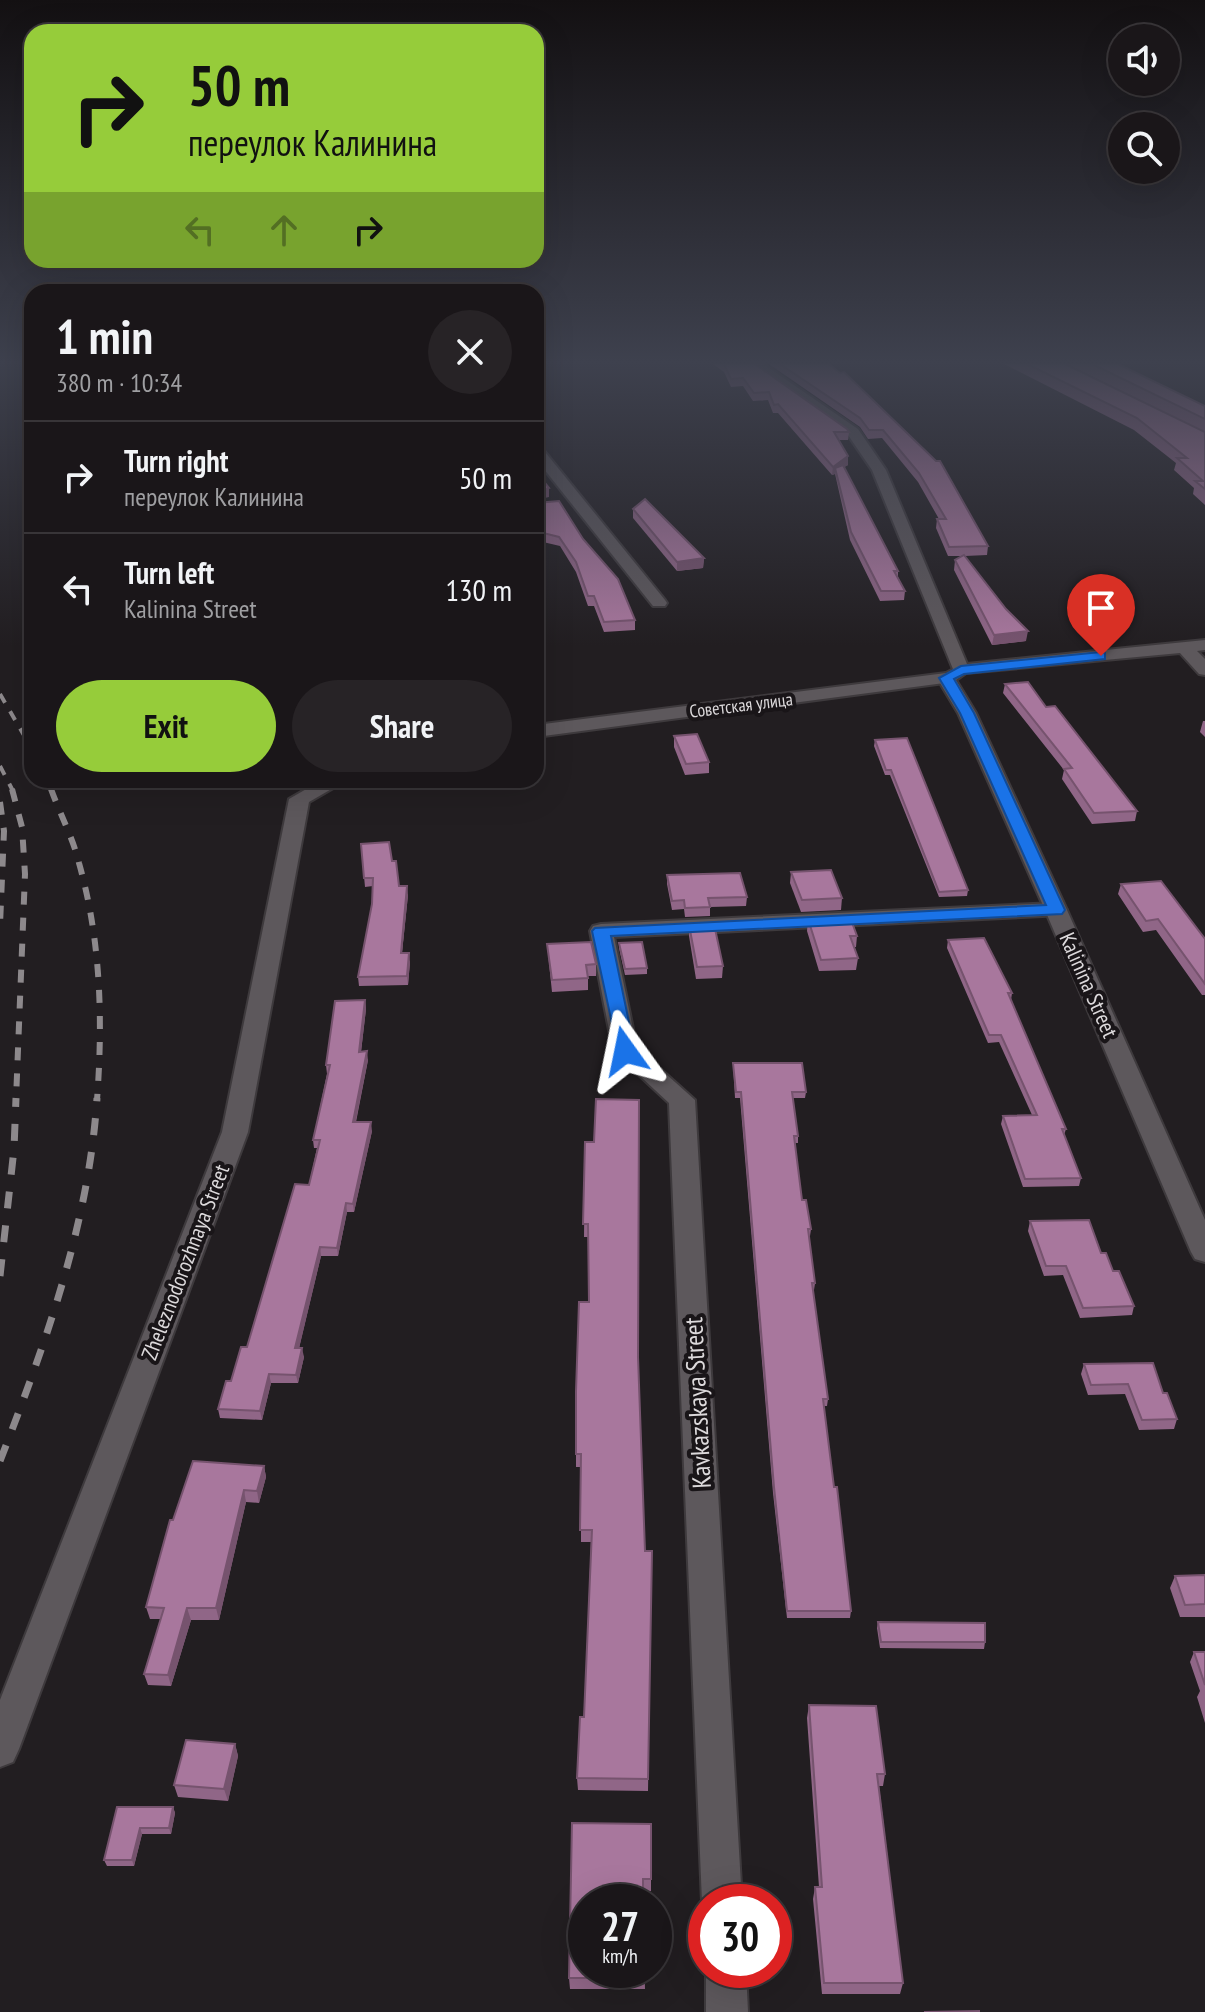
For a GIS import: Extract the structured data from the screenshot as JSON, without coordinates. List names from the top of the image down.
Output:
{
  "streets": {
    "street": [
      "Советская улица",
      "Kalinina Street",
      "Zheleznodorozhnaya Street",
      "Kavkazskaya Street"
    ]
  },
  "crossings": [
    ["Советская улица", "Kalinina Street"],
    ["Kalinina Street", "Kavkazskaya Street"]
  ],
  "page": {
    "turn": ["50 m", "переулок Калинина"],
    "heading": ["1 min", "380 m · 10:34"],
    "list": [
      {
        "name": "Turn right",
        "note": "переулок Калинина",
        "value": "50 m"
      },
      {
        "name": "Turn left",
        "note": "Kalinina Street",
        "value": "130 m"
      }
    ],
    "buttons": ["Exit", "Share"],
    "speed": "27 km/h",
    "limit": "30"
  }
}
